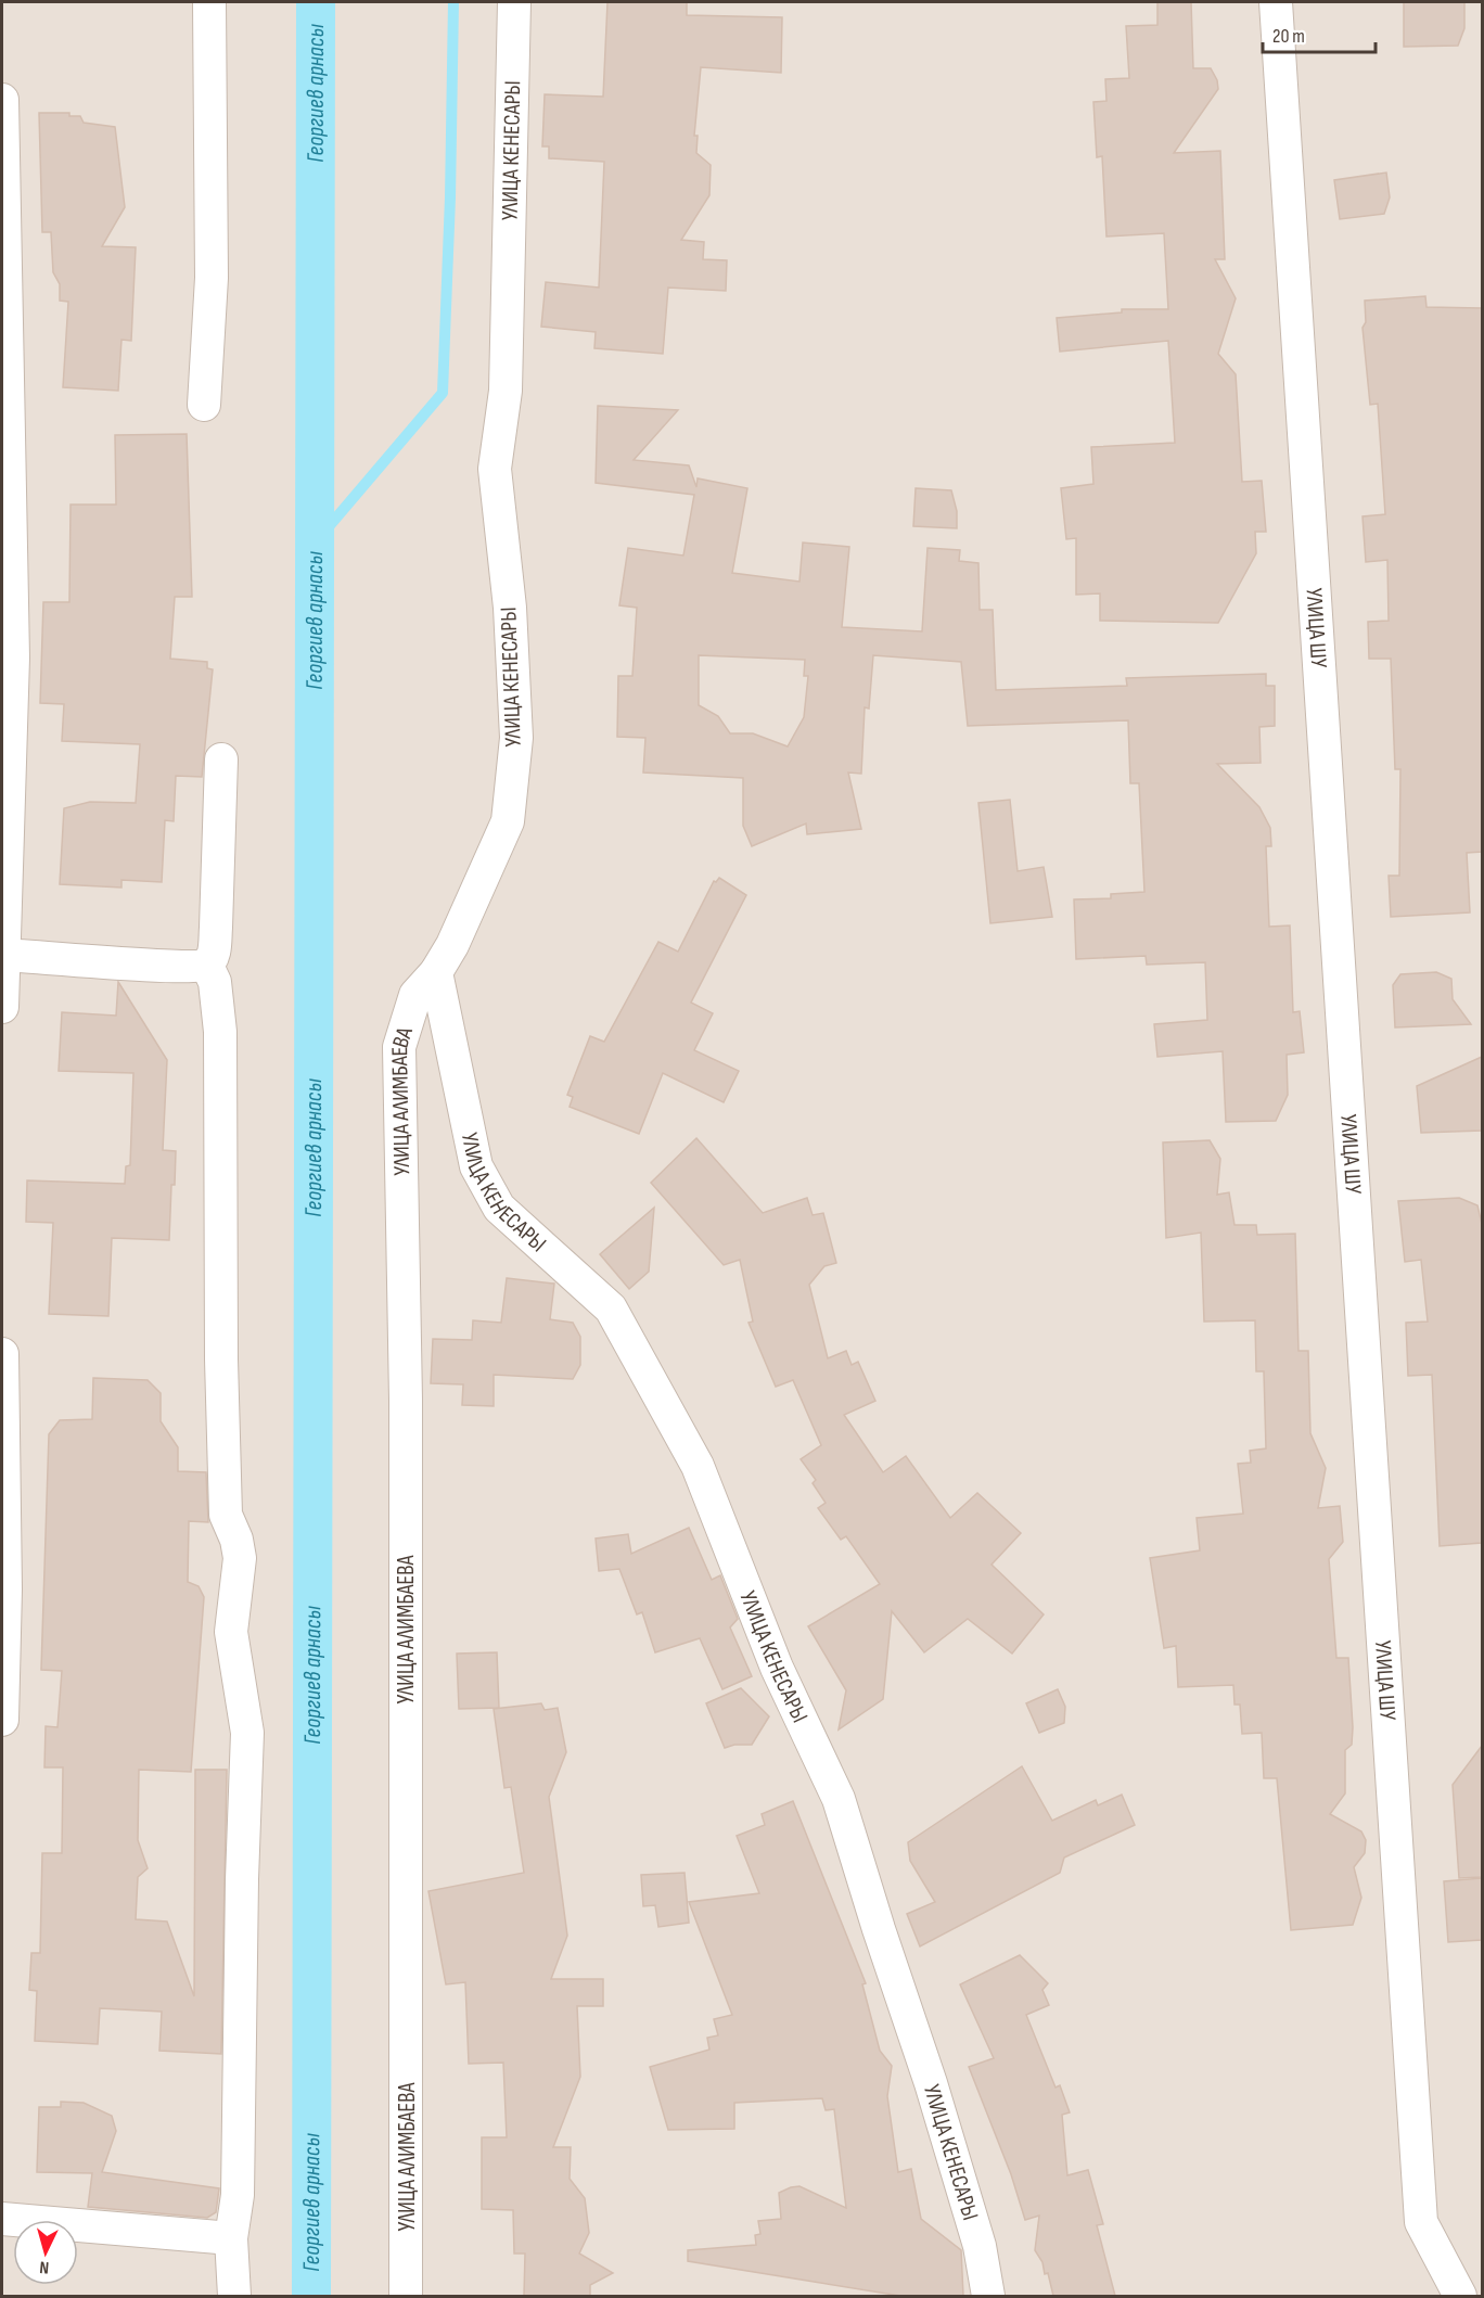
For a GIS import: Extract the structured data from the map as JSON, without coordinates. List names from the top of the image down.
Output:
{
  "streets": {
    "street": ["УЛИЦА КЕНЕСАРЫ", "УЛИЦА ШУ", "УЛИЦА АЛИМБАЕВА"]
  },
  "crossings": [
    ["УЛИЦА КЕНЕСАРЫ", "УЛИЦА АЛИМБАЕВА"]
  ],
  "water": ["Георгиев арнасы"],
  "scale_bar": "20 m",
  "north": "bottom"
}
